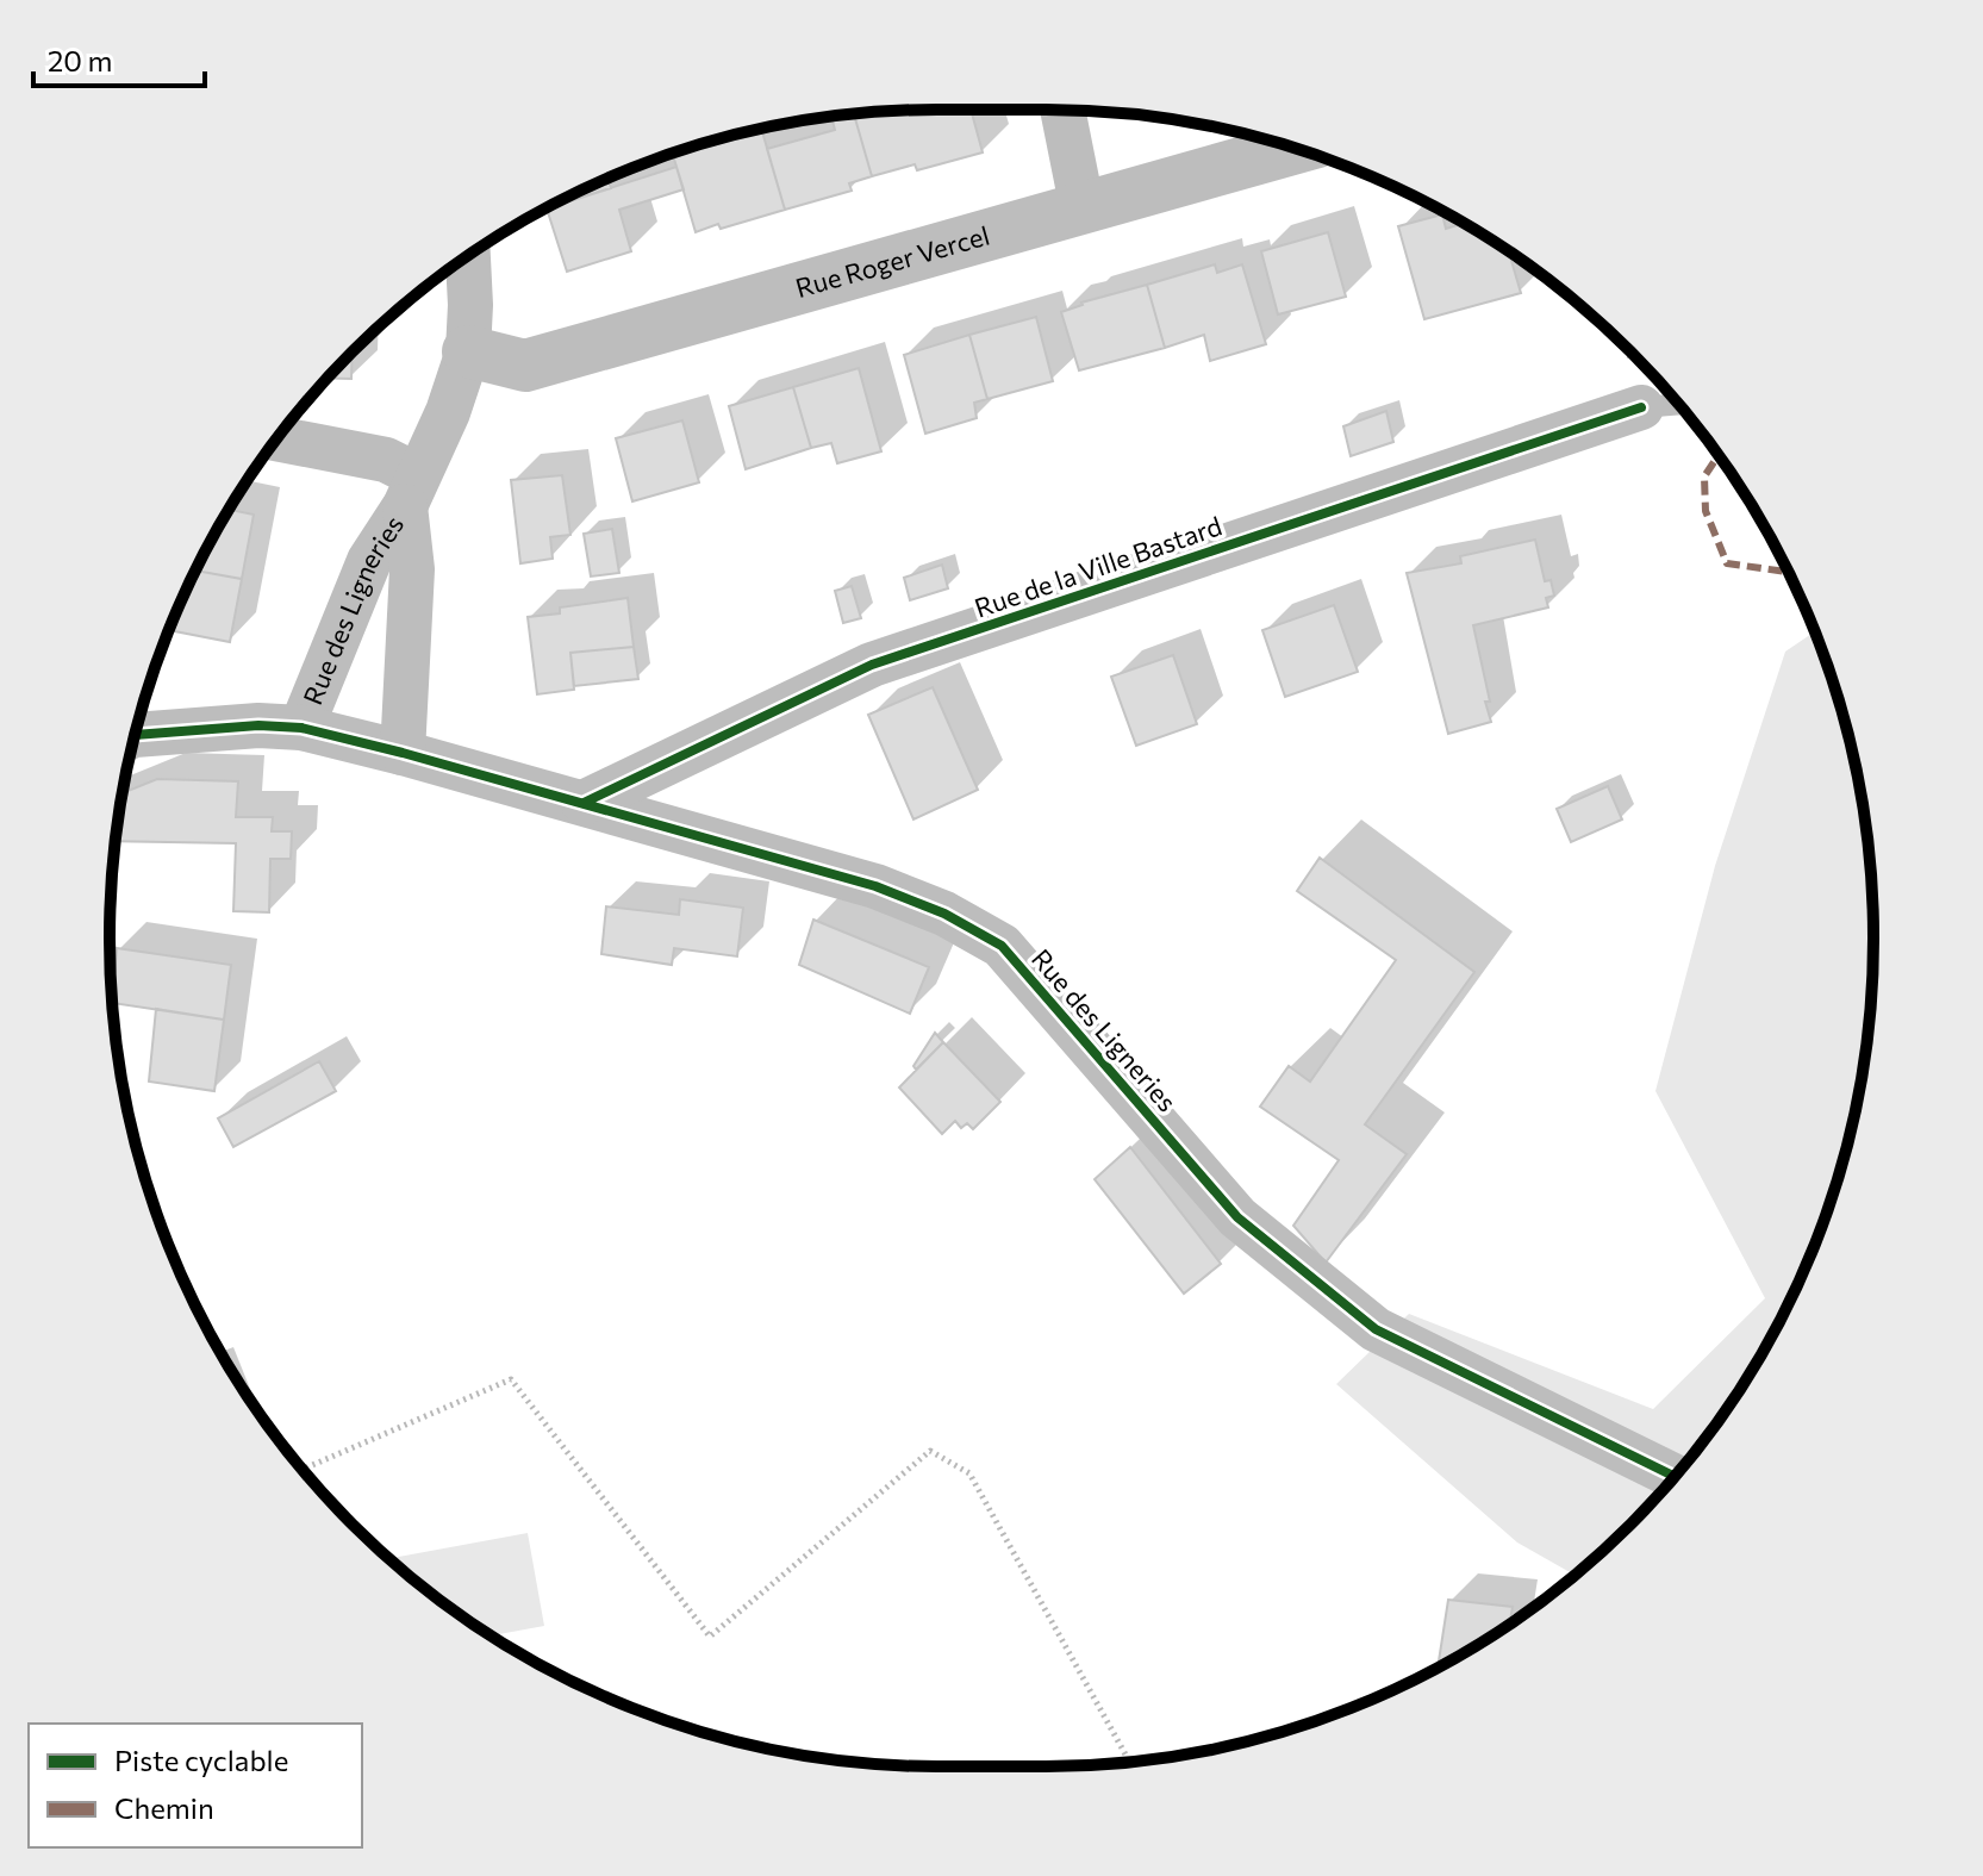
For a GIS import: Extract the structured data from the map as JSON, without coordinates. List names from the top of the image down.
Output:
{
  "streets": {
    "street": ["Rue Roger Vercel", "Rue de la Ville Bastard", "Rue des Ligneries"]
  },
  "crossings": [
    ["Rue Roger Vercel", "Rue des Ligneries"],
    ["Rue de la Ville Bastard", "Rue des Ligneries"]
  ],
  "legend": ["Piste cyclable", "Chemin"],
  "scale_bar": "20 m"
}
